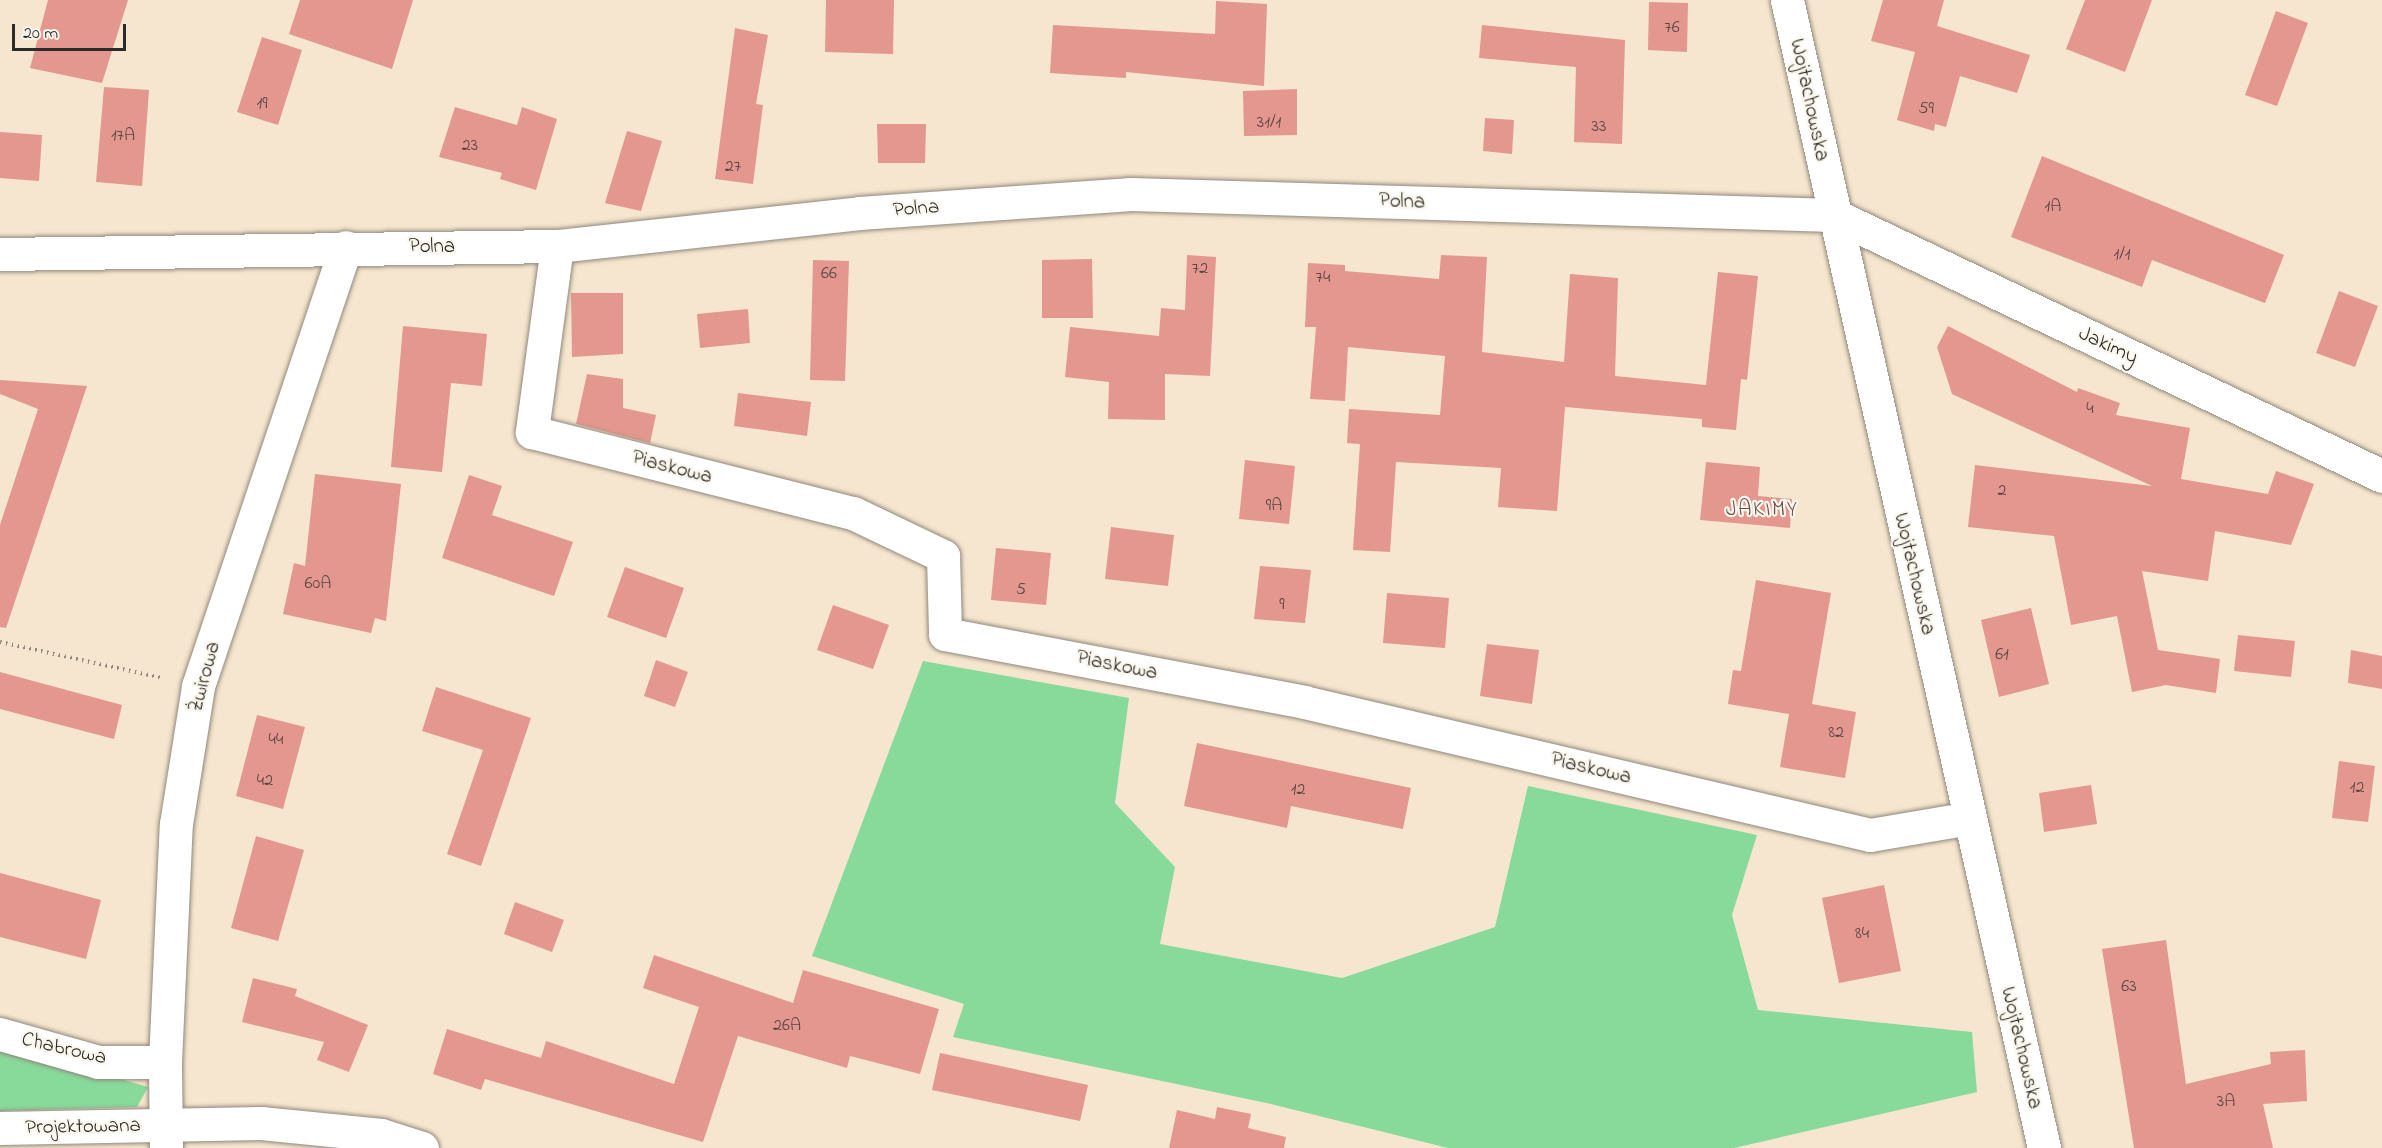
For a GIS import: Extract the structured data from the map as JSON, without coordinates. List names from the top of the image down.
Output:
{
  "streets": {
    "street": [
      "Wojtachowska",
      "Polna",
      "Jakimy",
      "Piaskowa",
      "Żwirowa",
      "Chabrowa",
      "Projektowana"
    ]
  },
  "crossings": [
    ["Wojtachowska", "Polna"],
    ["Wojtachowska", "Jakimy"],
    ["Wojtachowska", "Piaskowa"],
    ["Polna", "Jakimy"],
    ["Polna", "Piaskowa"],
    ["Polna", "Żwirowa"],
    ["Żwirowa", "Chabrowa"],
    ["Żwirowa", "Projektowana"]
  ],
  "districts": ["JAKIMY"],
  "house_numbers": [
    "76",
    "19",
    "59",
    "31/1",
    "33",
    "17A",
    "23",
    "27",
    "1A",
    "1/1",
    "72",
    "66",
    "74",
    "4",
    "2",
    "9A",
    "60A",
    "5",
    "9",
    "61",
    "82",
    "44",
    "42",
    "12",
    "12",
    "84",
    "63",
    "26A",
    "3A"
  ],
  "scale_bar": "20 m"
}
